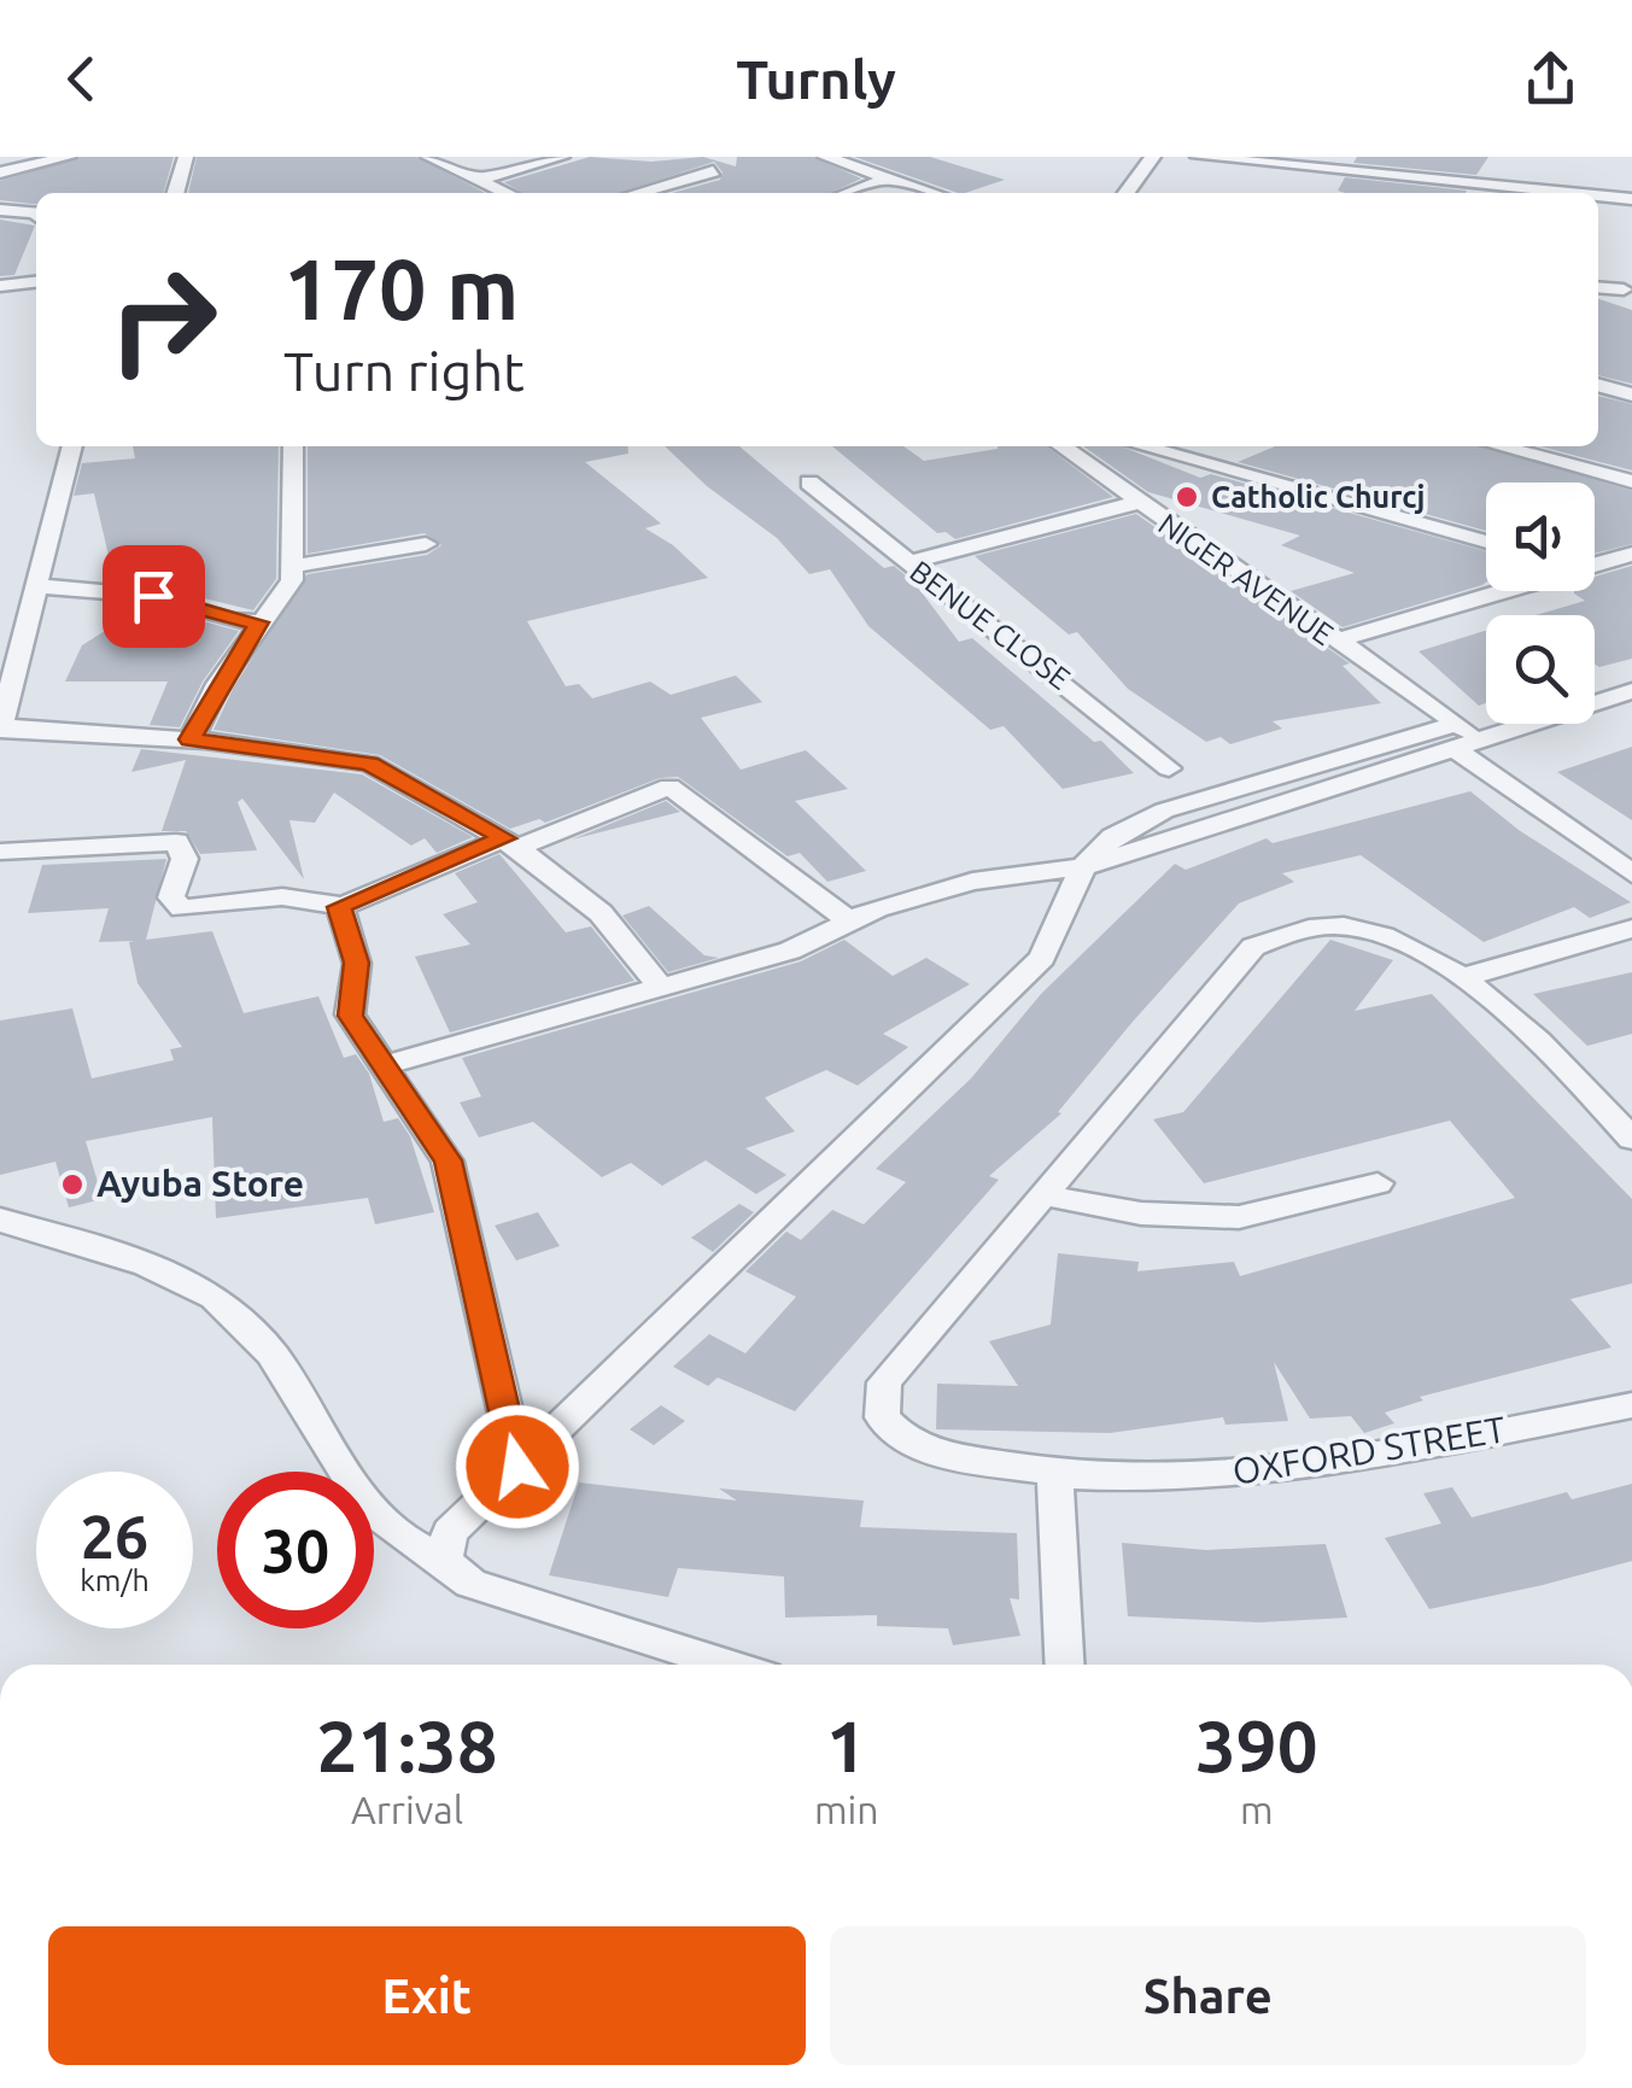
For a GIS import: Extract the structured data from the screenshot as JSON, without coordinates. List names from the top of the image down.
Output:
{
  "streets": {
    "street": ["NIGER AVENUE", "BENUE CLOSE", "OXFORD STREET"]
  },
  "places": ["Catholic Churcj", "Ayuba Store"],
  "page": {
    "header": "Turnly",
    "turn": ["170 m", "Turn right"],
    "speed": "26 km/h",
    "limit": "30",
    "eta": [
      "21:38",
      "Arrival",
      "1",
      "min",
      "390",
      "m"
    ],
    "buttons": ["Exit", "Share"]
  }
}
